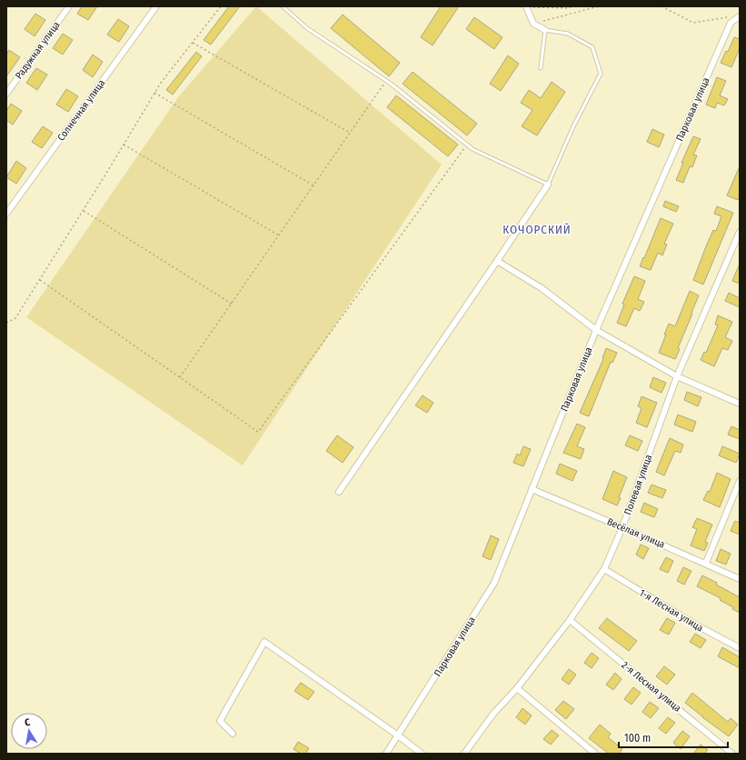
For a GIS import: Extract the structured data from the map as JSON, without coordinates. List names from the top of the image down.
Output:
{
  "streets": {
    "street": [
      "Радужная улица",
      "Парковая улица",
      "Солнечная улица",
      "Полевая улица",
      "Весёлая улица",
      "1-я Лесная улица",
      "2-я Лесная улица"
    ]
  },
  "crossings": [
    ["Парковая улица", "Весёлая улица"],
    ["Полевая улица", "Весёлая улица"],
    ["Полевая улица", "1-я Лесная улица"],
    ["Полевая улица", "2-я Лесная улица"]
  ],
  "districts": ["КОЧОРСКИЙ"],
  "scale_bar": "100 m",
  "north": "top"
}
